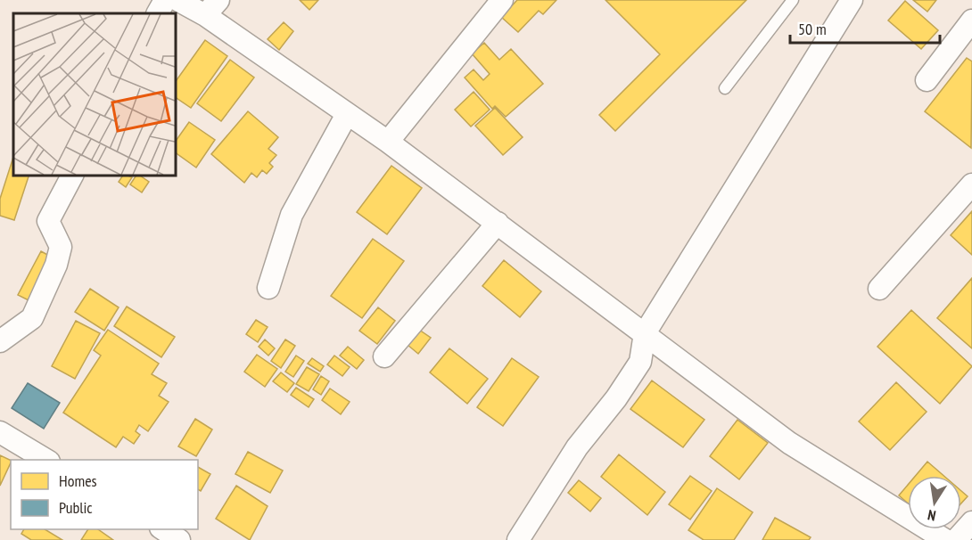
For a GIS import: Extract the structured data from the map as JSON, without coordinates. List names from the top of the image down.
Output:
{
  "legend": ["Homes", "Public"],
  "scale_bar": "50 m",
  "north": "bottom"
}
